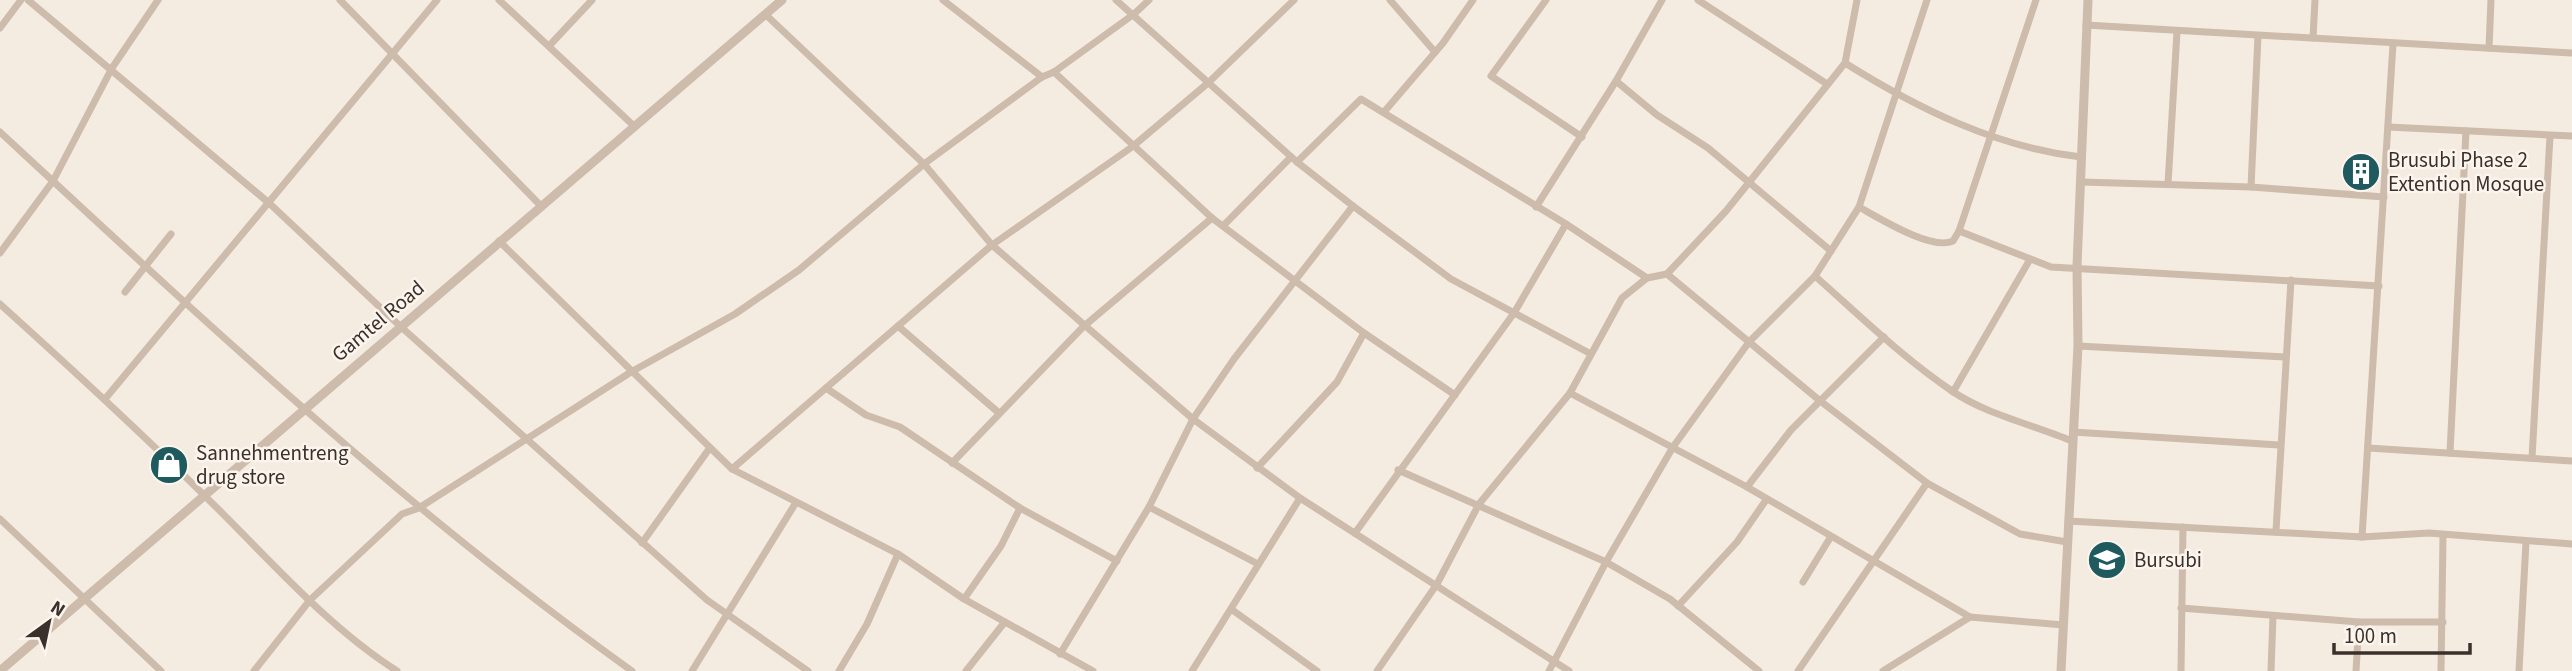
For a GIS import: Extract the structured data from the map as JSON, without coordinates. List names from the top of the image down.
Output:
{
  "streets": {
    "street": ["Gamtel Road"]
  },
  "places": {
    "building": ["Brusubi Phase 2 Extention Mosque"],
    "shop": ["Sannehmentreng drug store"],
    "school or university": ["Bursubi"]
  },
  "scale_bar": "100 m",
  "north": "top right"
}
